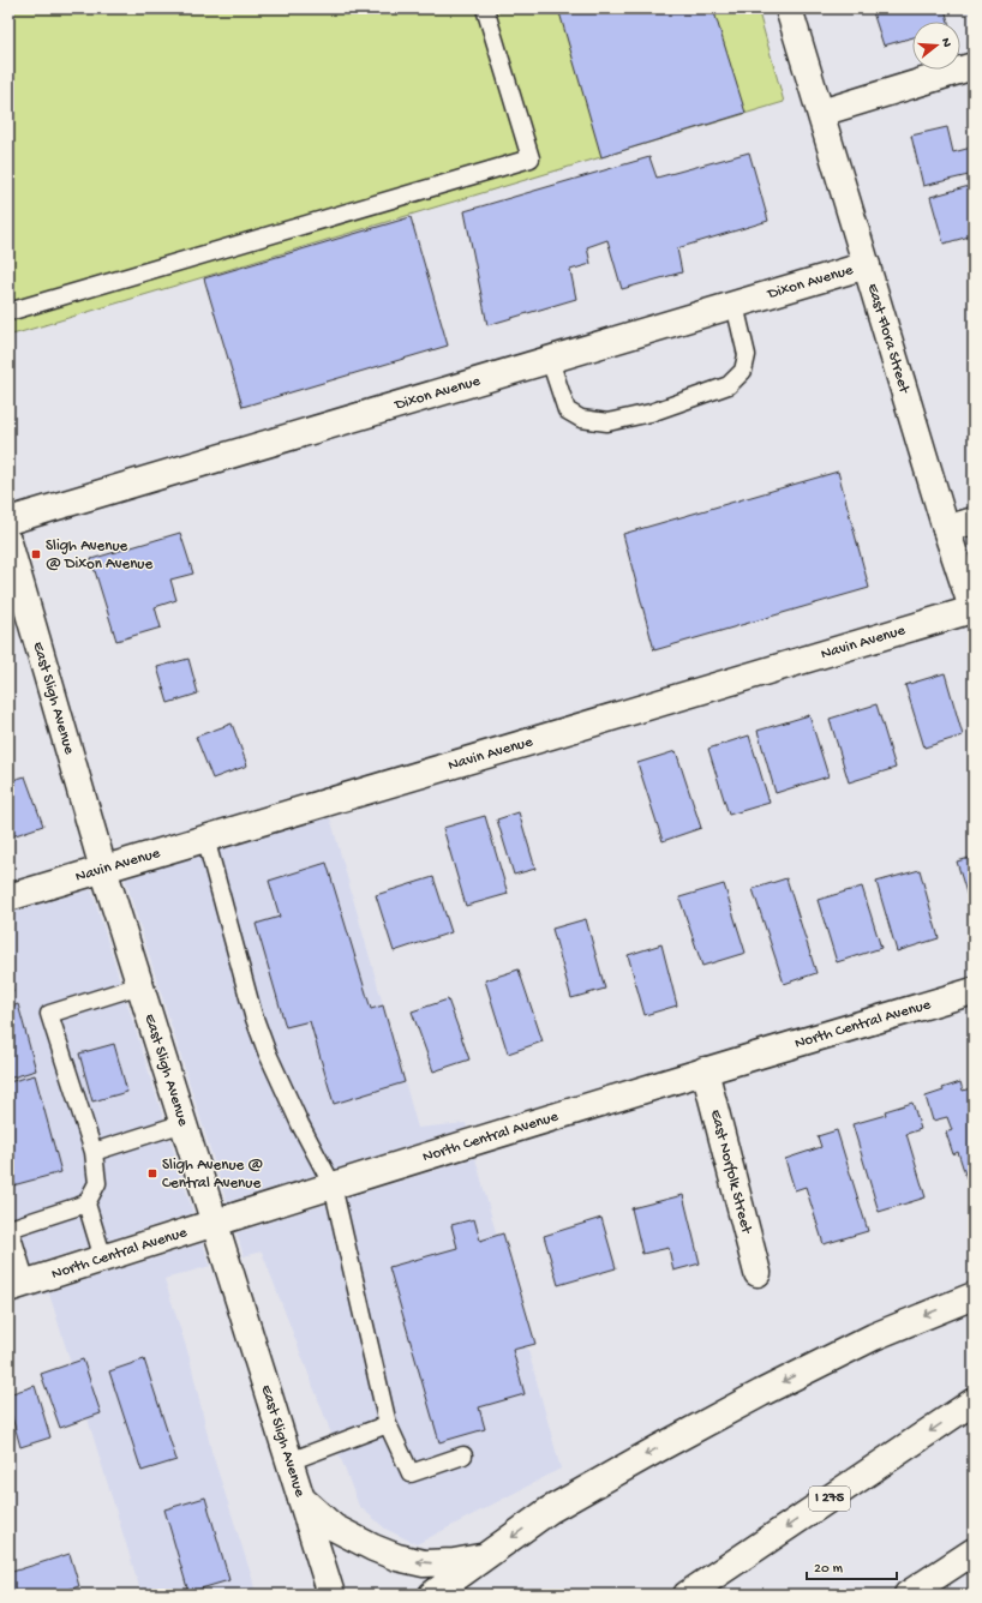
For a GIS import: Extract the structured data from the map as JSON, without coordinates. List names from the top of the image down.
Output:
{
  "streets": {
    "main road": [
      "Dixon Avenue",
      "East Flora Street",
      "Navin Avenue",
      "East Sligh Avenue",
      "North Central Avenue",
      "East Norfolk Street",
      "I 275"
    ]
  },
  "crossings": [
    ["Dixon Avenue", "East Flora Street"],
    ["East Flora Street", "Navin Avenue"],
    ["Navin Avenue", "East Sligh Avenue"],
    ["East Sligh Avenue", "North Central Avenue"],
    ["North Central Avenue", "East Norfolk Street"]
  ],
  "places": {
    "transit": ["Sligh Avenue @ Dixon Avenue", "Sligh Avenue @ Central Avenue"]
  },
  "scale_bar": "20 m",
  "north": "right"
}
